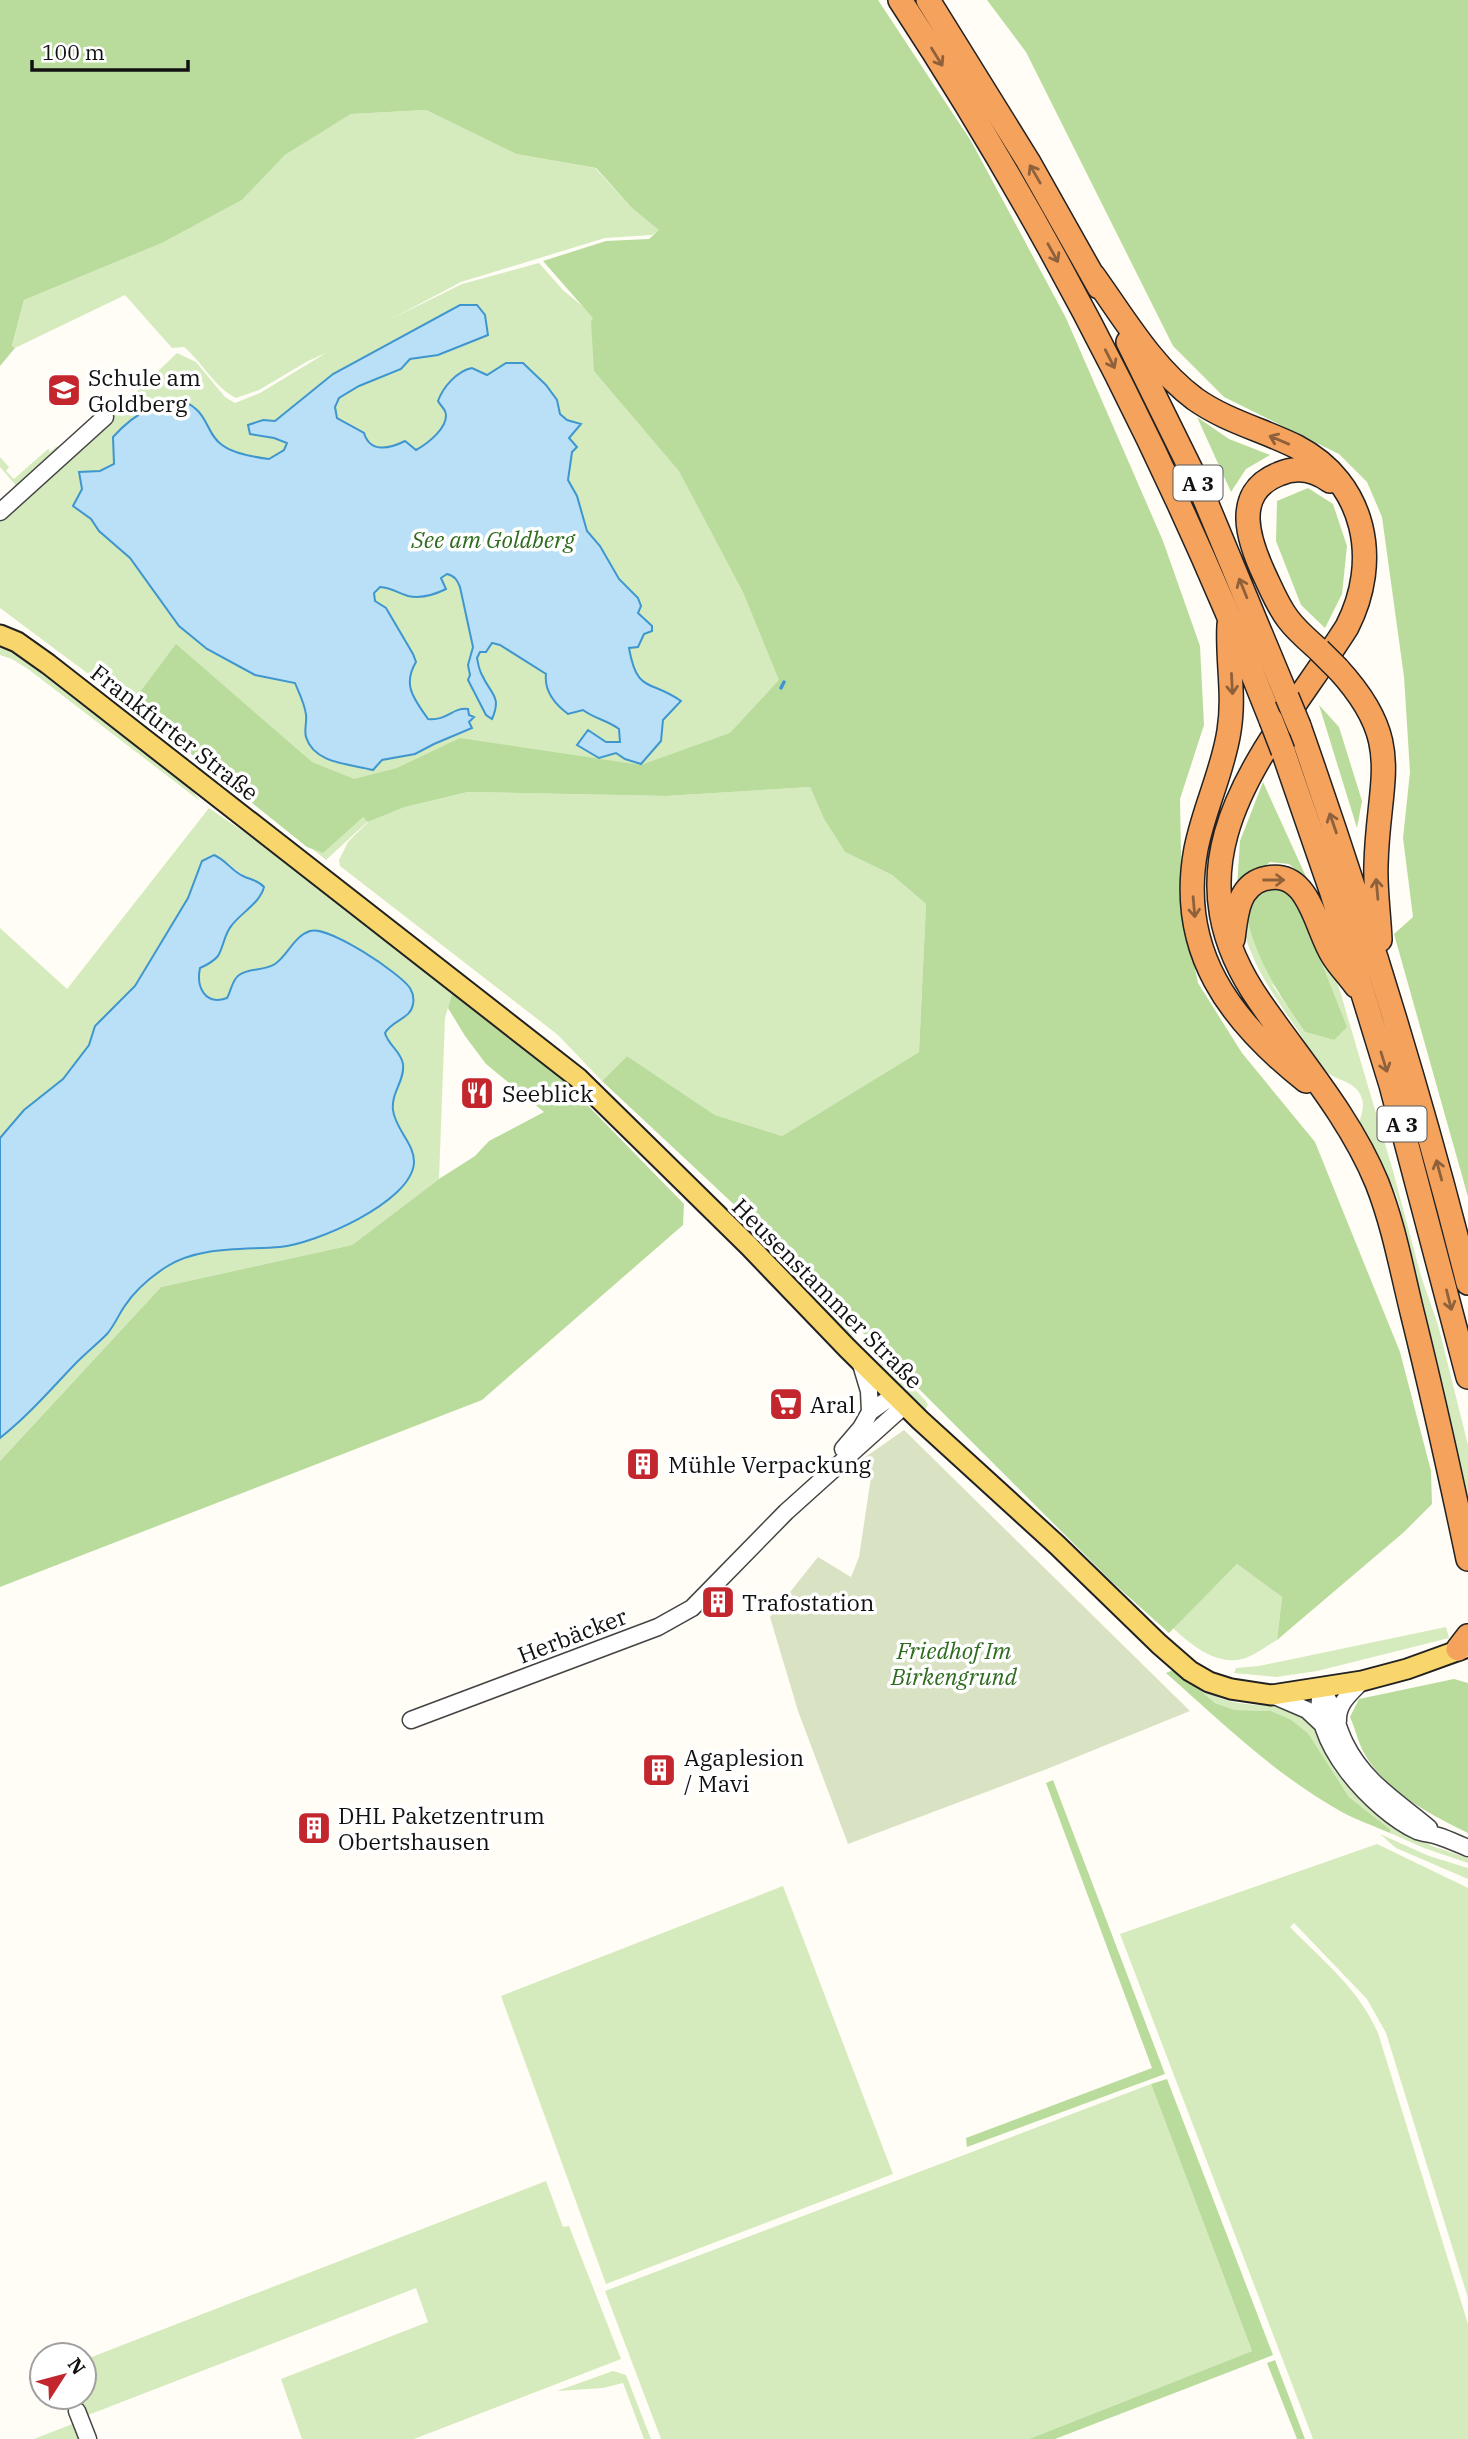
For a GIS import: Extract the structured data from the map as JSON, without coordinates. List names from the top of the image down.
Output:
{
  "streets": {
    "highway": ["A 3"],
    "main road": ["Frankfurter Straße", "Heusenstammer Straße"],
    "street": ["Herbäcker"]
  },
  "crossings": [
    ["Frankfurter Straße", "Heusenstammer Straße"]
  ],
  "parks": ["See am Goldberg", "Friedhof Im Birkengrund"],
  "places": {
    "school or university": ["Schule am Goldberg"],
    "restaurant": ["Seeblick"],
    "supermarket": ["Aral"],
    "building": [
      "Mühle Verpackung",
      "Trafostation",
      "Agaplesion / Mavi",
      "DHL Paketzentrum Obertshausen"
    ]
  },
  "scale_bar": "100 m",
  "north": "top right"
}
